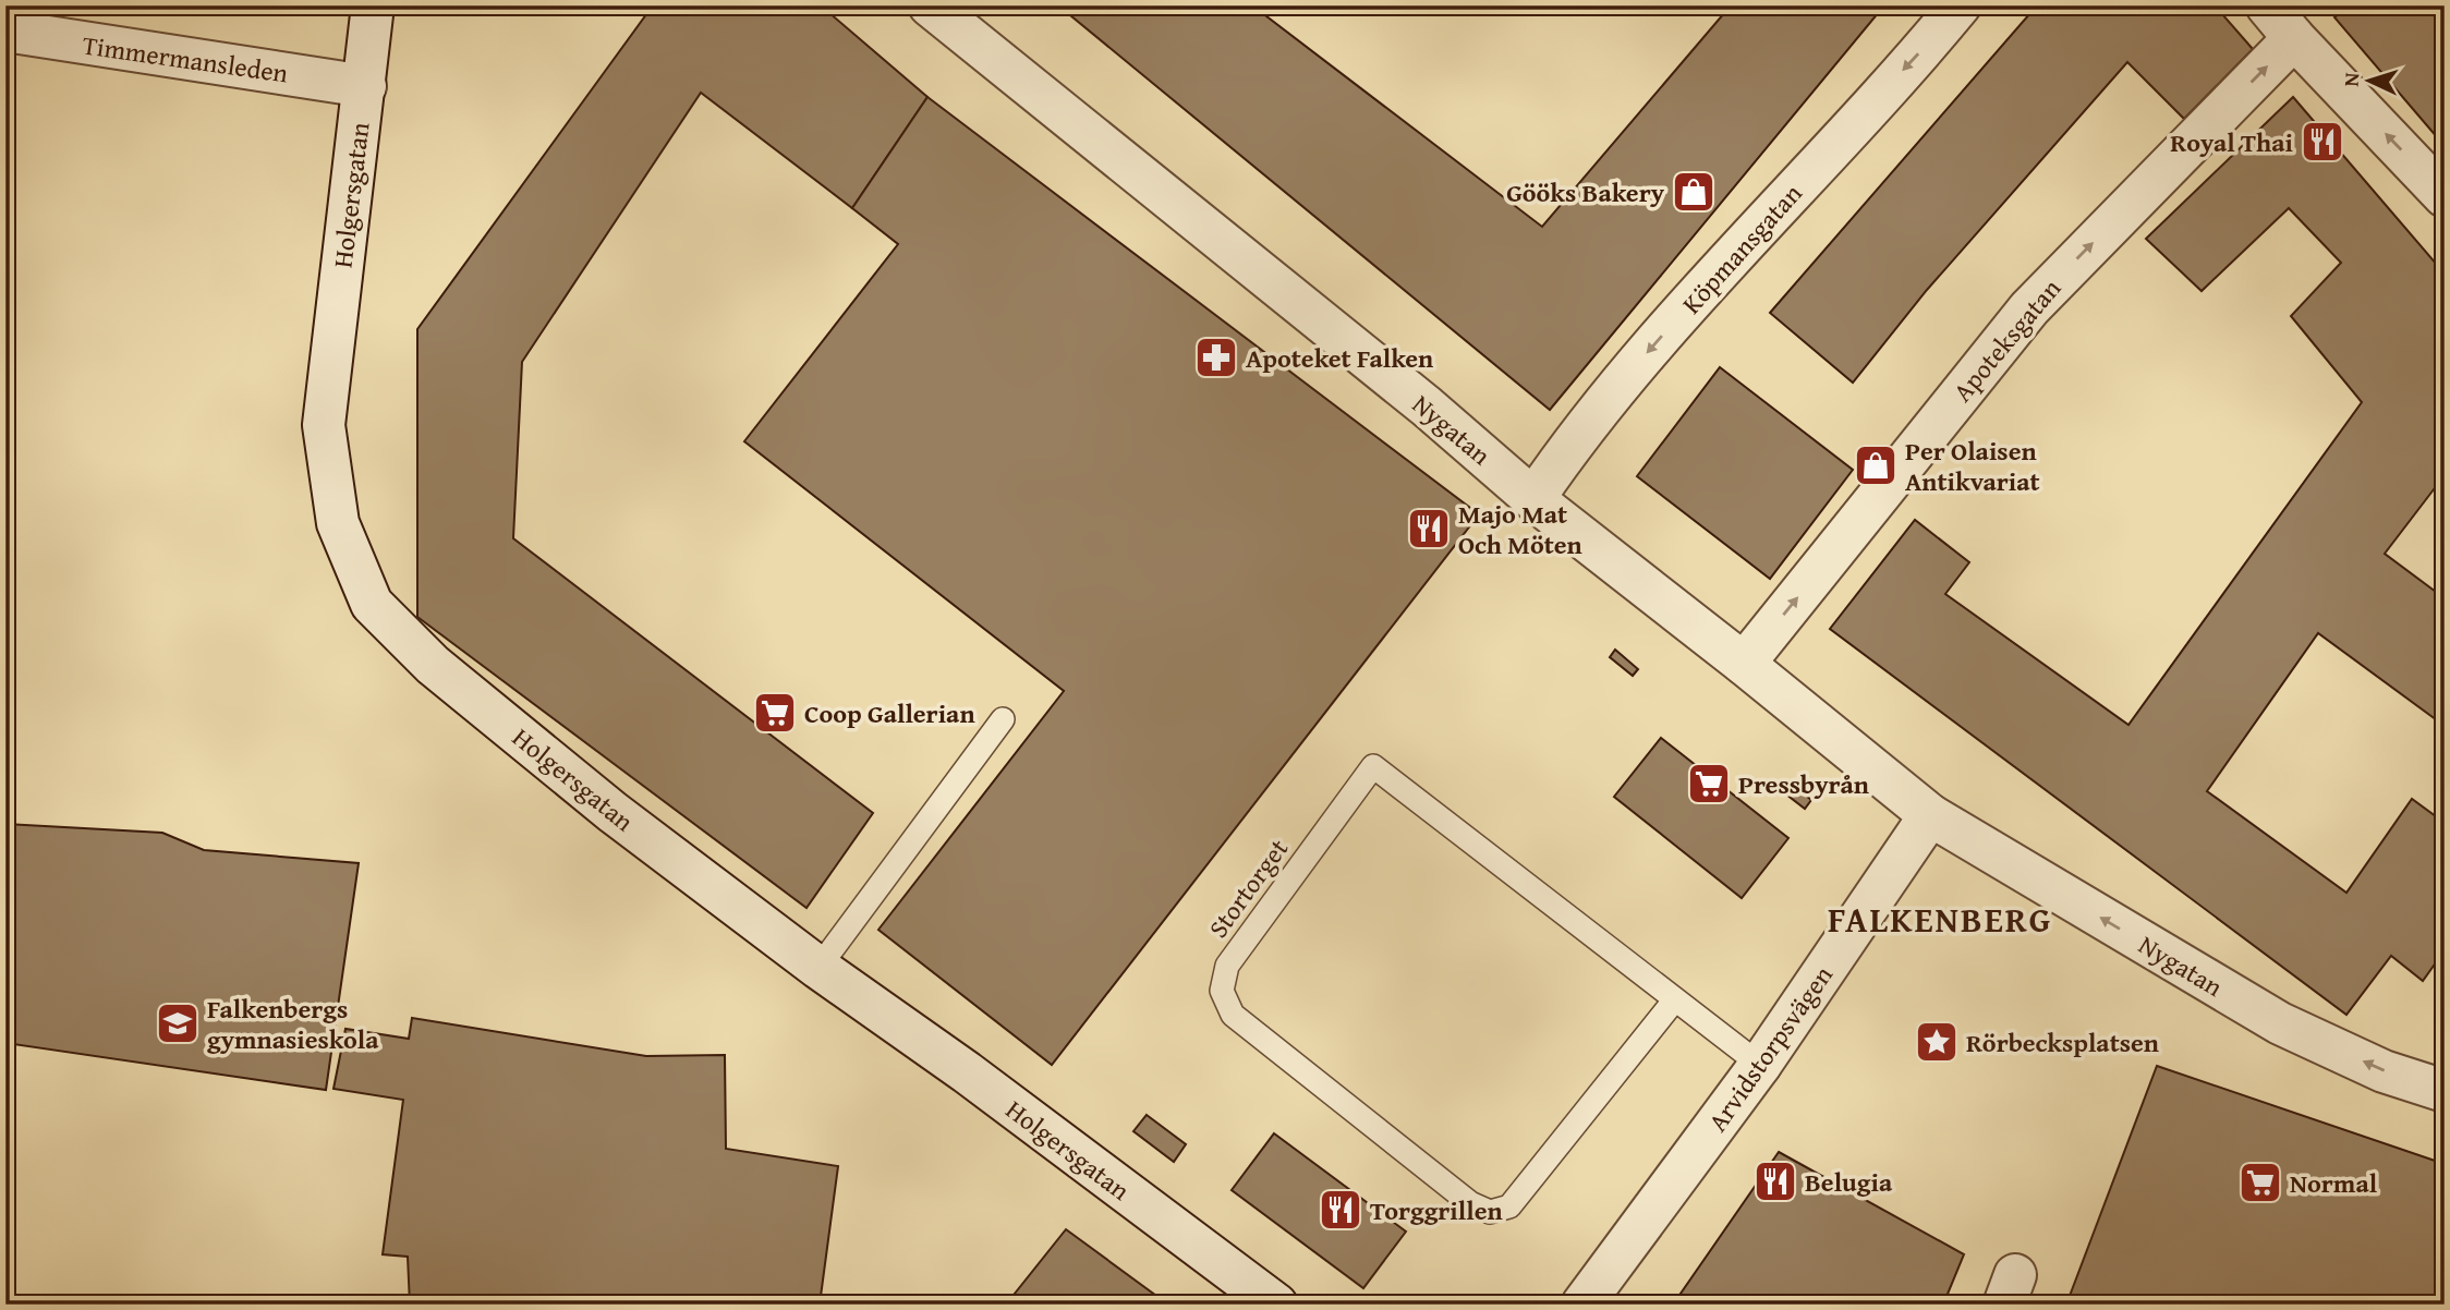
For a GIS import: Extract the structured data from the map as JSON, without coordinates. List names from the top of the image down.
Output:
{
  "streets": {
    "street": [
      "Timmermansleden",
      "Holgersgatan",
      "Köpmansgatan",
      "Apoteksgatan",
      "Nygatan",
      "Arvidstorpsvägen"
    ],
    "lane": ["Stortorget"]
  },
  "crossings": [
    ["Timmermansleden", "Holgersgatan"],
    ["Köpmansgatan", "Nygatan"],
    ["Apoteksgatan", "Nygatan"],
    ["Nygatan", "Arvidstorpsvägen"],
    ["Stortorget", "Arvidstorpsvägen"]
  ],
  "one_way": ["Köpmansgatan", "Apoteksgatan"],
  "districts": ["FALKENBERG"],
  "places": {
    "restaurant": [
      "Royal Thai",
      "Majo Mat Och Möten",
      "Belugia",
      "Torggrillen"
    ],
    "shop": ["Gööks Bakery", "Per Olaisen Antikvariat"],
    "pharmacy": ["Apoteket Falken"],
    "supermarket": ["Coop Gallerian", "Pressbyrån", "Normal"],
    "school or university": ["Falkenbergs gymnasieskola"],
    "place": ["Rörbecksplatsen"]
  },
  "north": "left"
}
